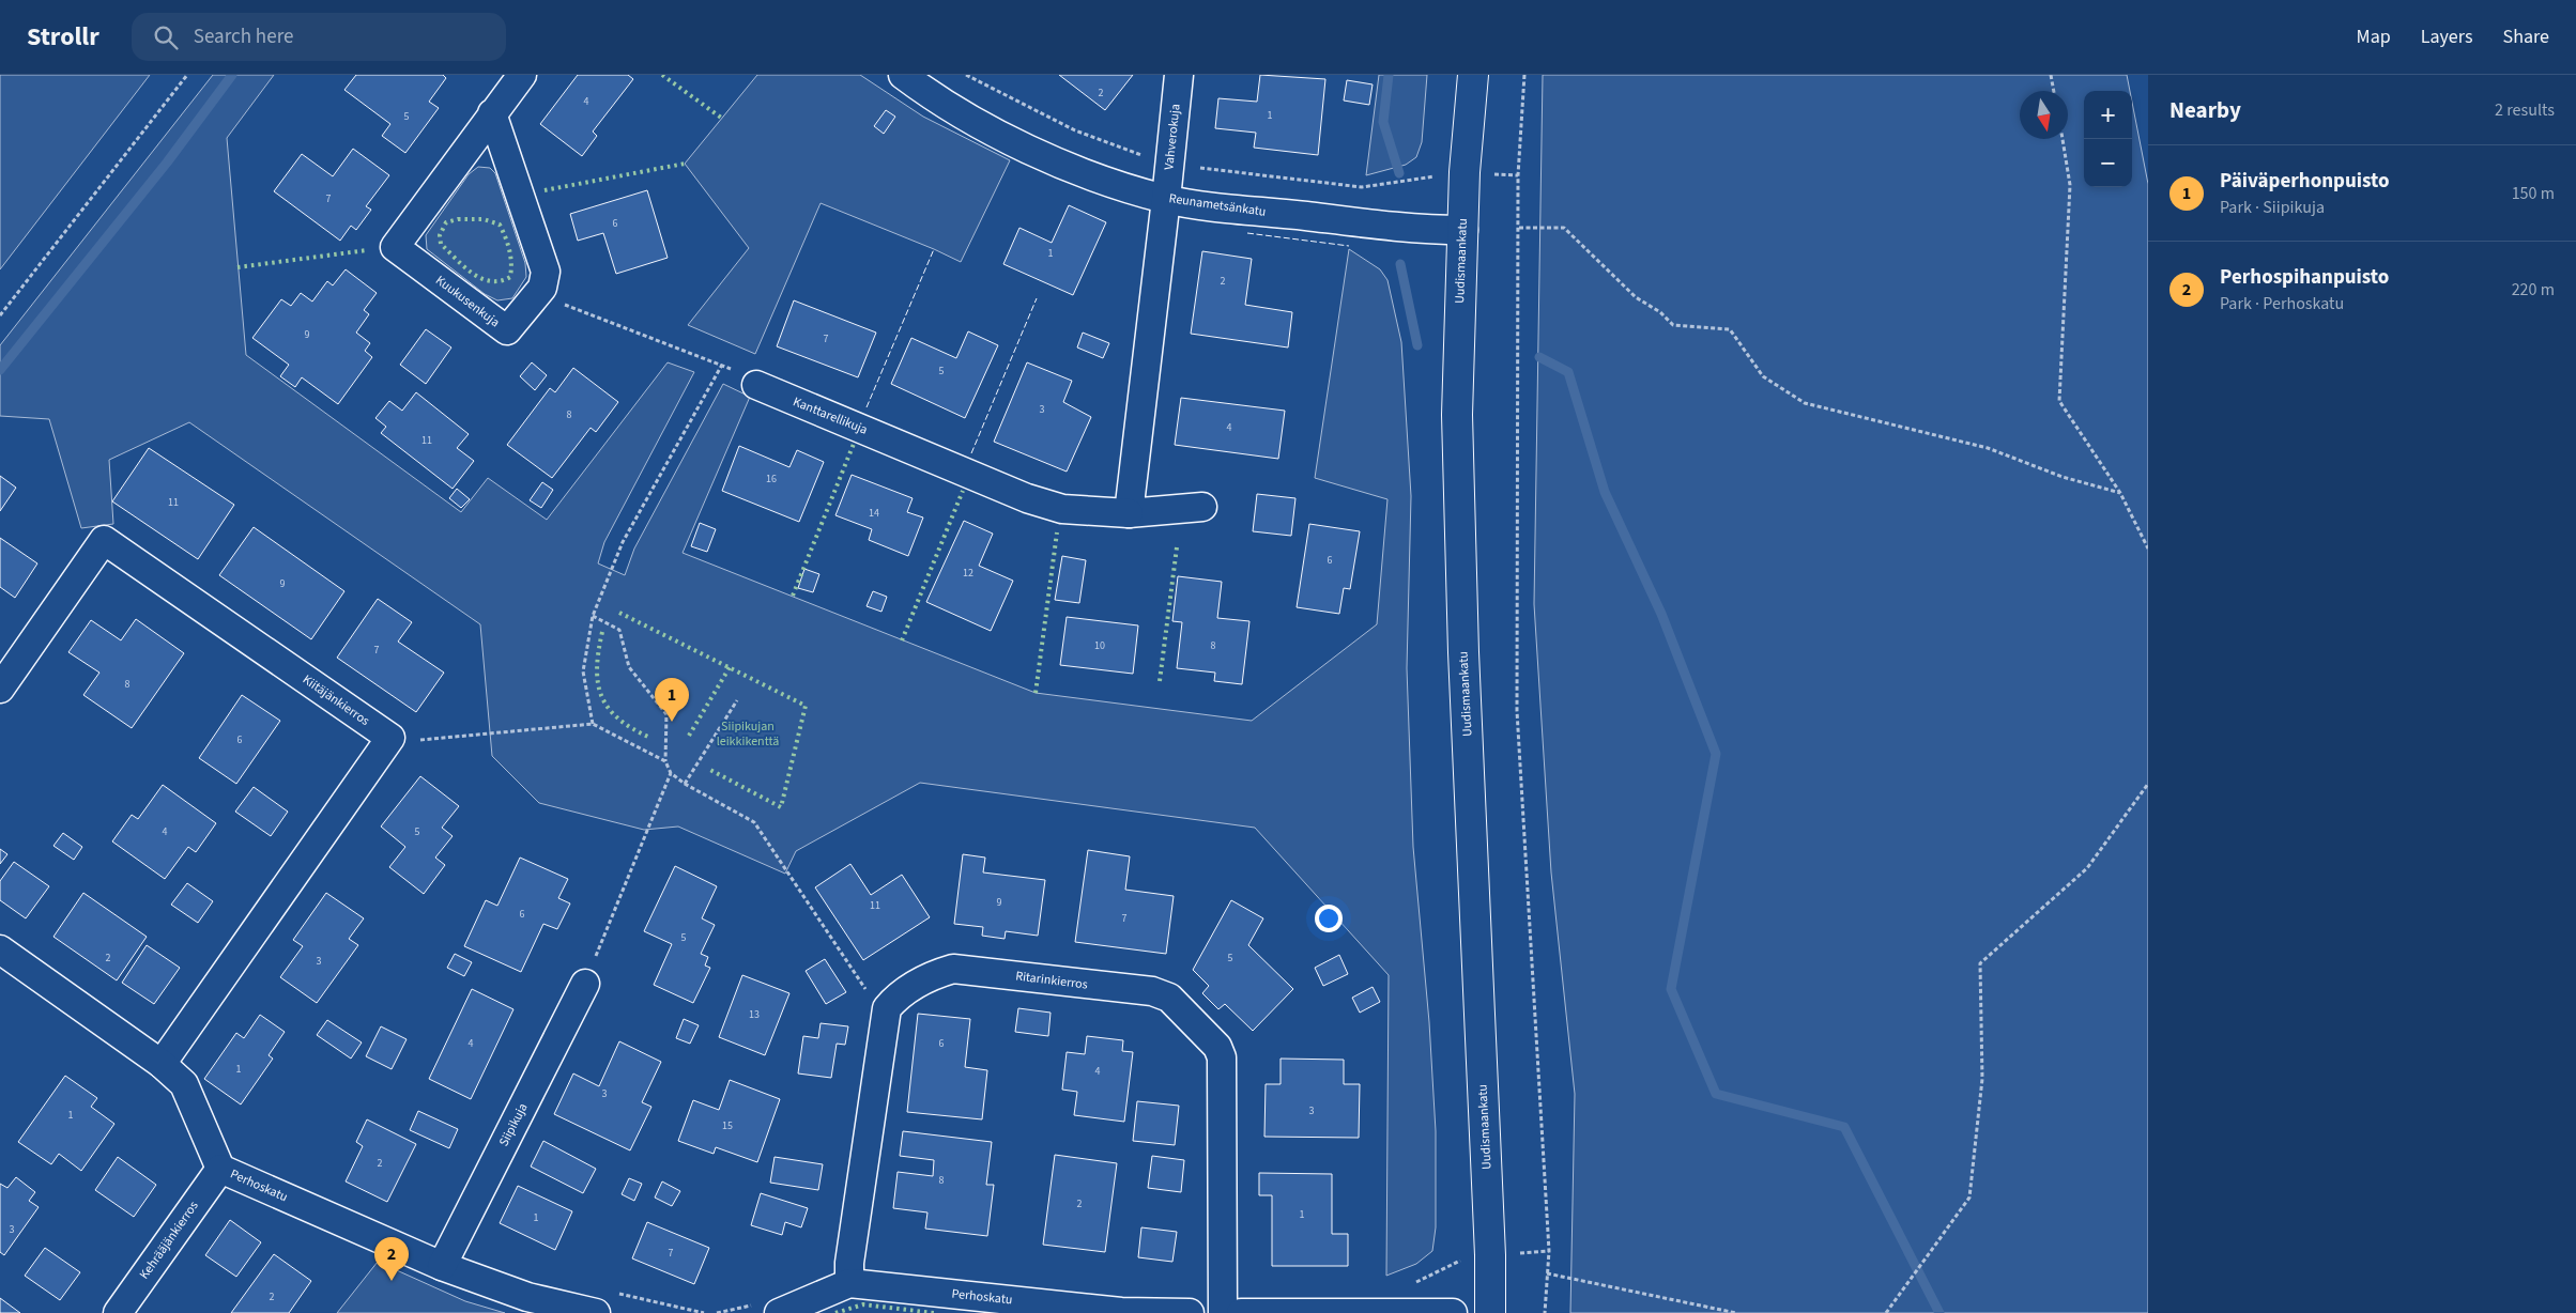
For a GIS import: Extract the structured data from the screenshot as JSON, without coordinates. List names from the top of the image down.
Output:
{
  "streets": {
    "street": [
      "Vahverokuja",
      "Reunametsänkatu",
      "Uudismaankatu",
      "Kuukusenkuja",
      "Kanttarellikuja",
      "Kiitäjänkierros",
      "Ritarinkierros",
      "Siipikuja",
      "Perhoskatu",
      "Kehrääjänkierros"
    ]
  },
  "crossings": [
    ["Vahverokuja", "Reunametsänkatu"],
    ["Reunametsänkatu", "Uudismaankatu"],
    ["Siipikuja", "Perhoskatu"],
    ["Perhoskatu", "Kehrääjänkierros"]
  ],
  "parks": ["Siipikujan leikkikenttä"],
  "house_numbers": [
    "2",
    "4",
    "1",
    "5",
    "7",
    "6",
    "1",
    "2",
    "9",
    "7",
    "5",
    "3",
    "8",
    "4",
    "11",
    "16",
    "11",
    "14",
    "6",
    "12",
    "9",
    "10",
    "8",
    "7",
    "8",
    "6",
    "4",
    "5",
    "9",
    "11",
    "6",
    "7",
    "5",
    "2",
    "5",
    "3",
    "13",
    "4",
    "6",
    "1",
    "4",
    "3",
    "3",
    "1",
    "15",
    "2",
    "8",
    "2",
    "1",
    "1",
    "3",
    "7",
    "2"
  ],
  "north": "bottom",
  "page": {
    "header": "Strollr",
    "search": "Search here",
    "nav": ["Map", "Layers", "Share"],
    "heading": ["Nearby", "2 results"],
    "map_buttons": ["+", "−"],
    "list": [
      {
        "mark": "1",
        "name": "Päiväperhonpuisto",
        "note": "Park · Siipikuja",
        "value": "150 m"
      },
      {
        "mark": "2",
        "name": "Perhospihanpuisto",
        "note": "Park · Perhoskatu",
        "value": "220 m"
      }
    ],
    "pins": ["1", "2"]
  }
}
